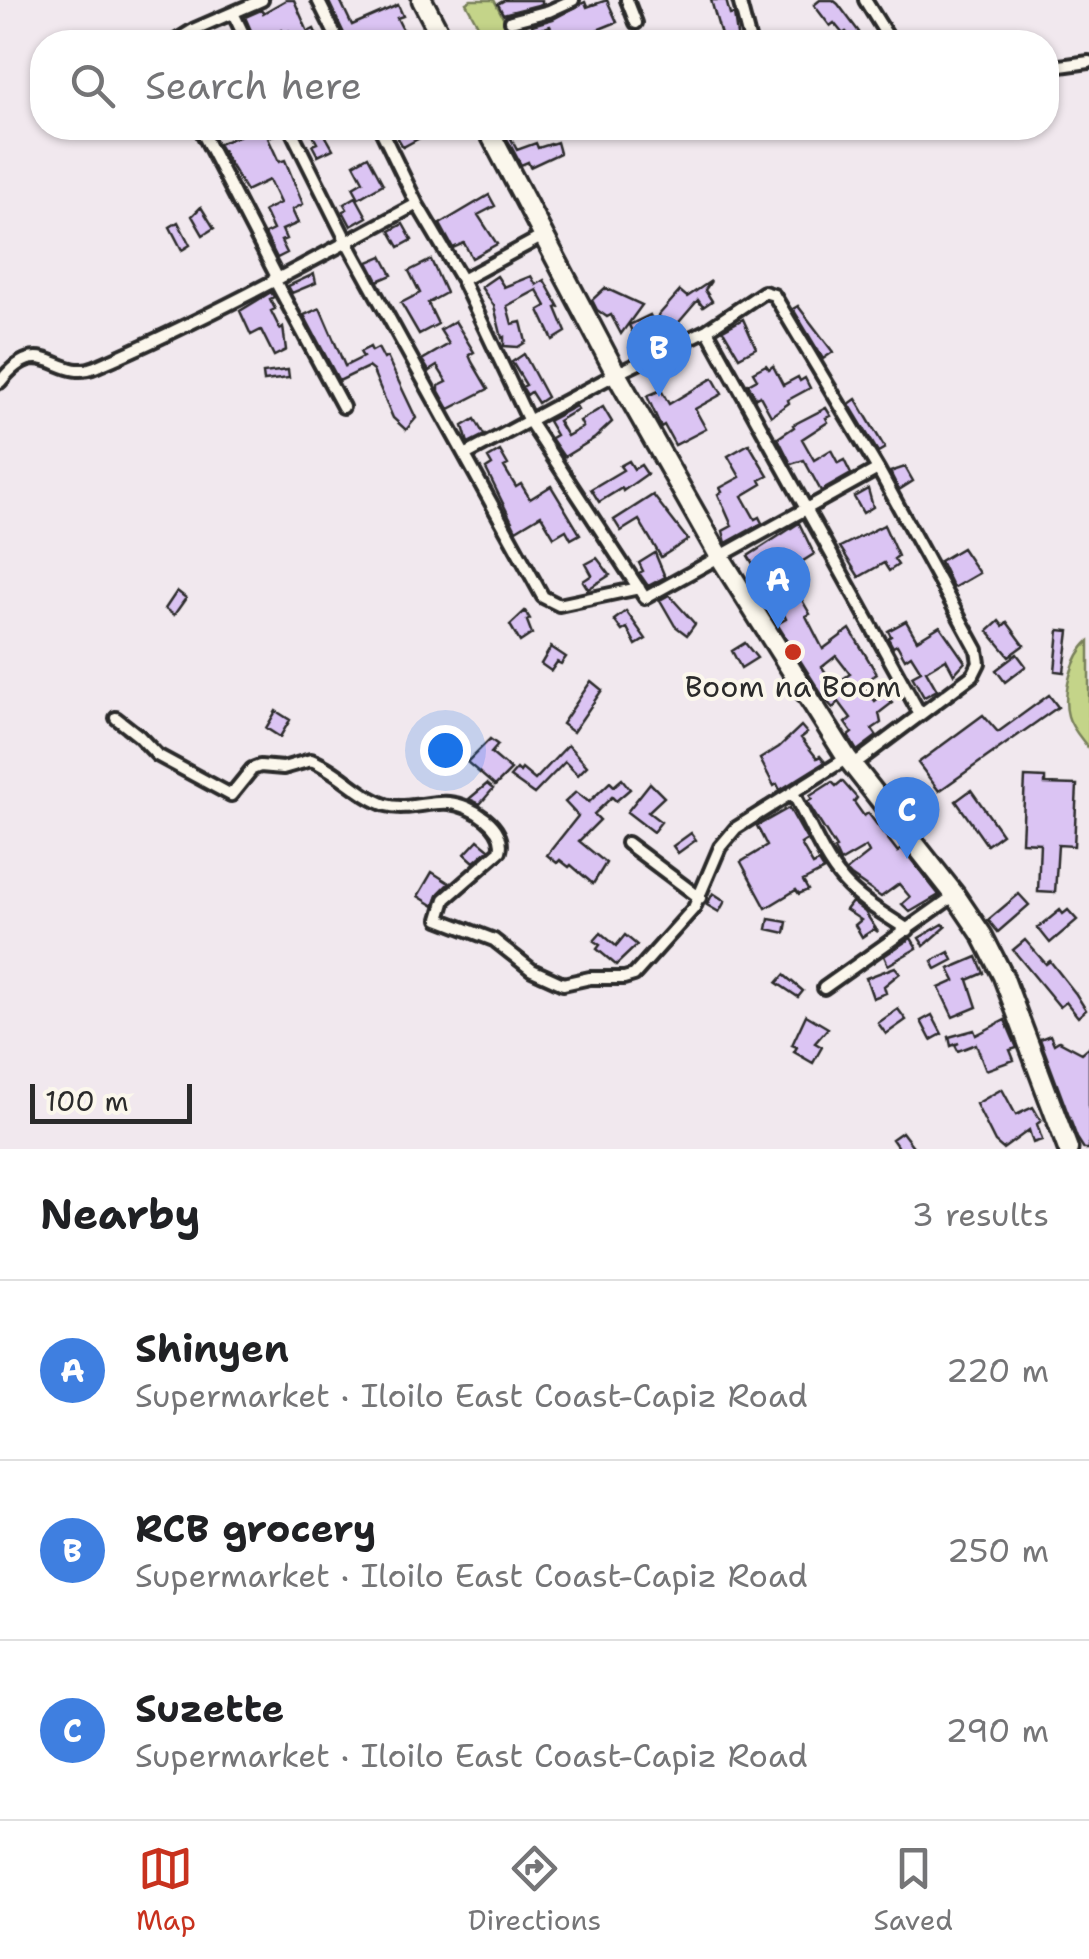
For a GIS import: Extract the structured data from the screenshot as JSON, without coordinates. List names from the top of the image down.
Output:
{
  "places": ["Boom na Boom"],
  "scale_bar": "100 m",
  "page": {
    "search": "Search here",
    "pins": ["B", "A", "C"],
    "scale": "100 m",
    "heading": ["Nearby", "3 results"],
    "list": [
      {
        "mark": "A",
        "name": "Shinyen",
        "note": "Supermarket · Iloilo East Coast-Capiz Road",
        "value": "220 m"
      },
      {
        "mark": "B",
        "name": "RCB grocery",
        "note": "Supermarket · Iloilo East Coast-Capiz Road",
        "value": "250 m"
      },
      {
        "mark": "C",
        "name": "Suzette",
        "note": "Supermarket · Iloilo East Coast-Capiz Road",
        "value": "290 m"
      }
    ],
    "nav": ["Map", "Directions", "Saved"]
  }
}
